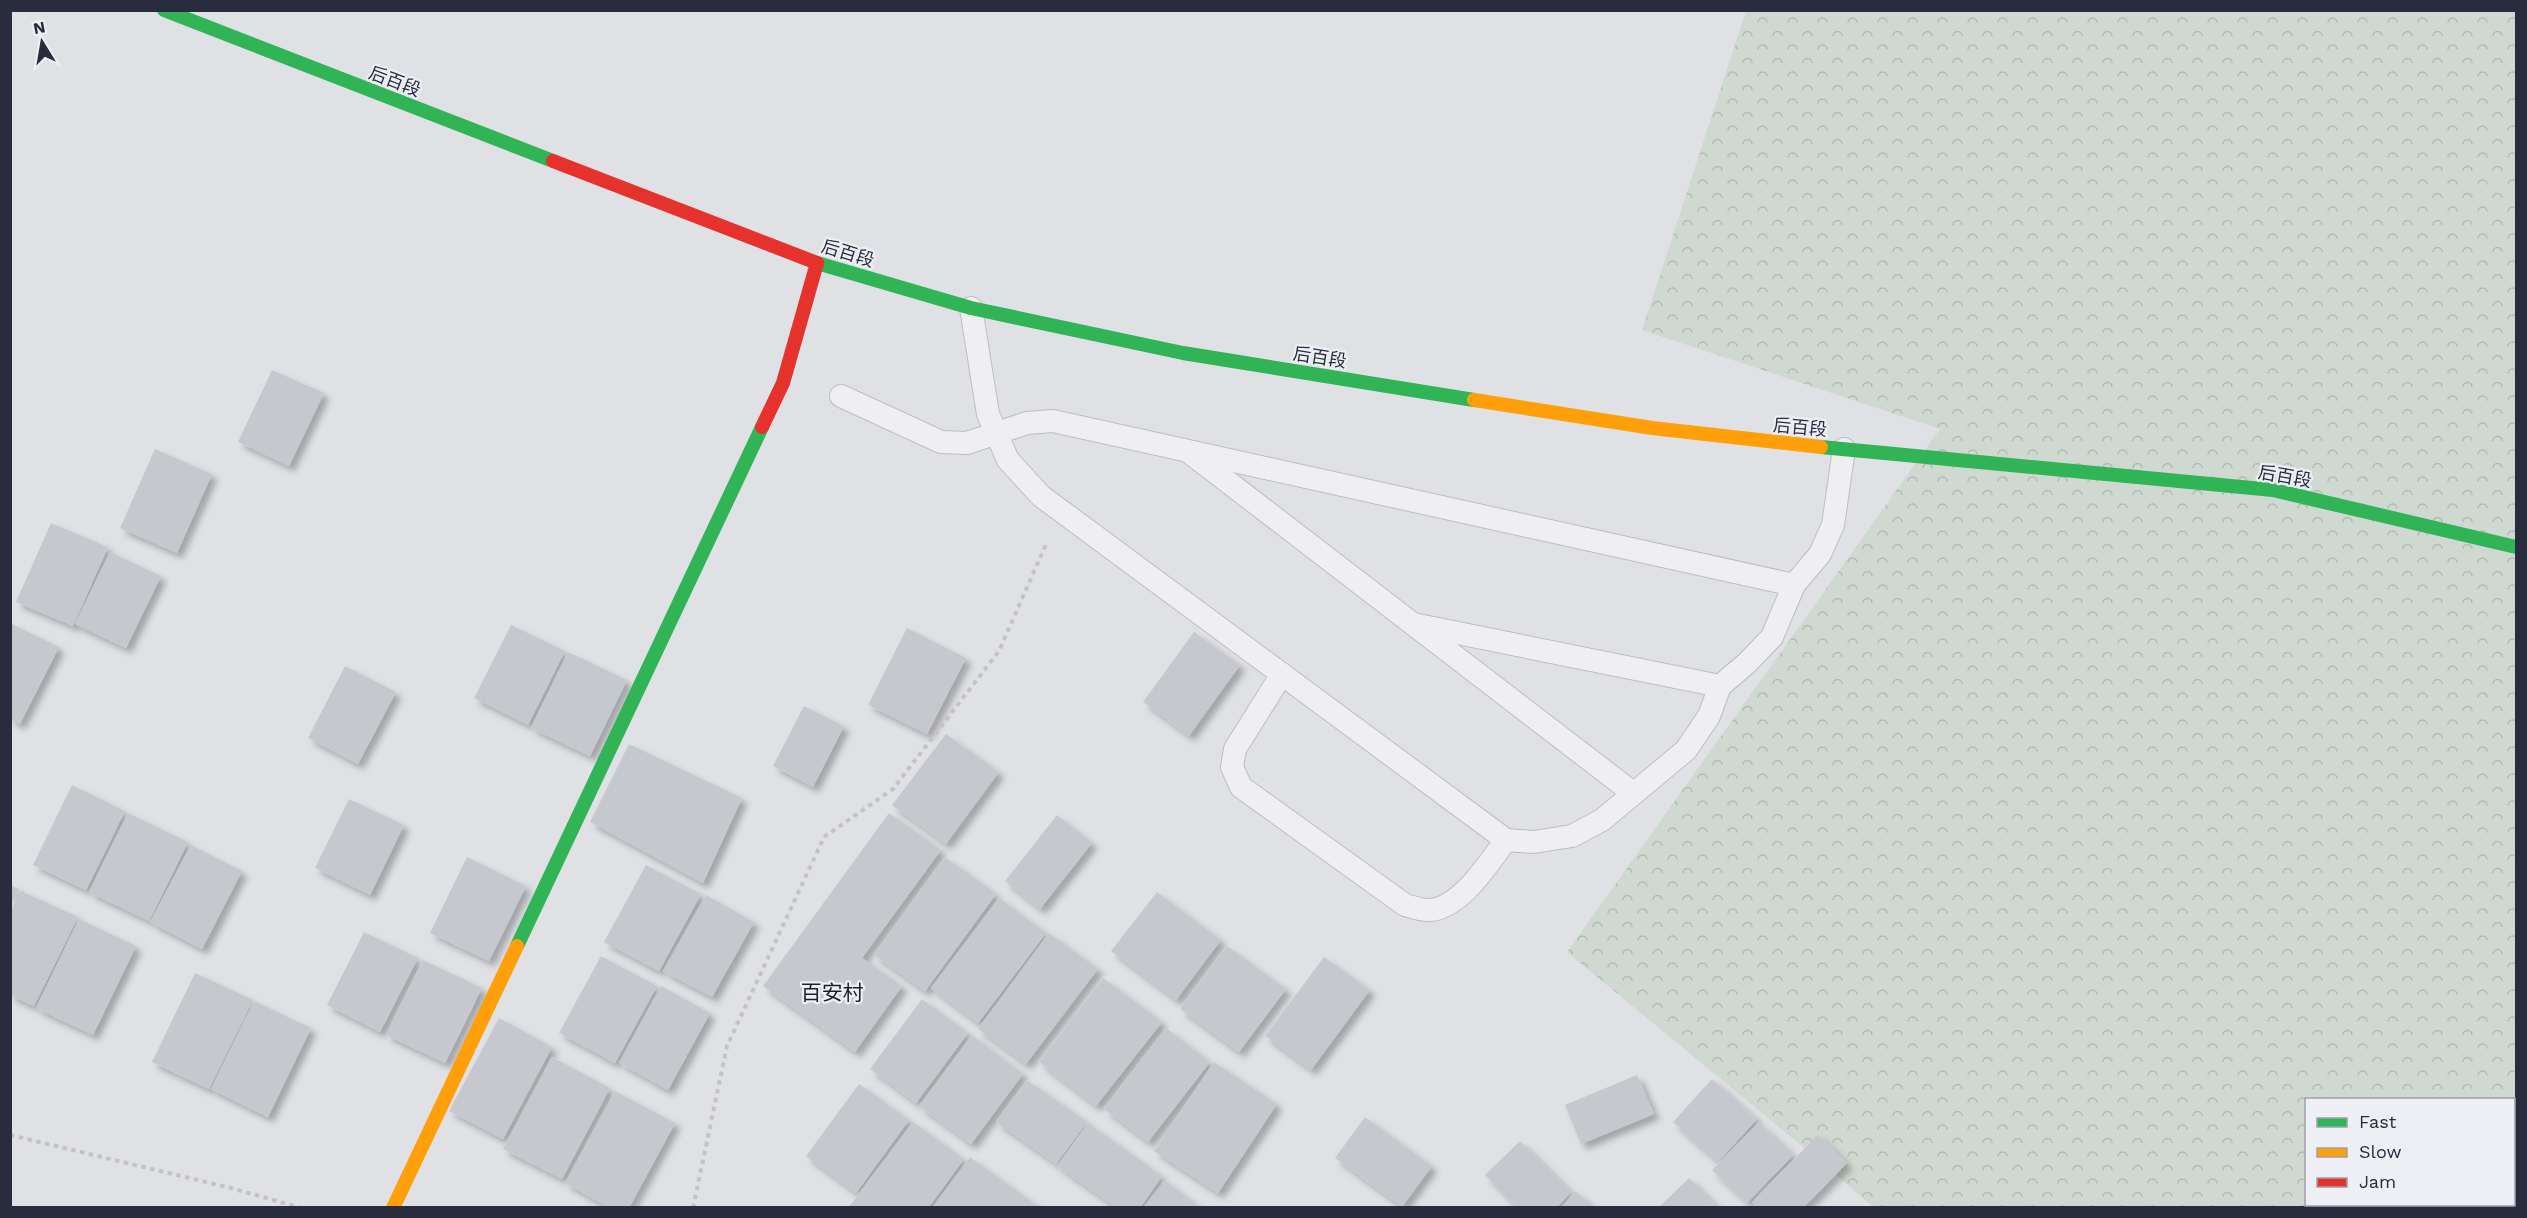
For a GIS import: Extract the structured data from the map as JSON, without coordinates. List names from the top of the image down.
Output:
{
  "streets": {
    "street": ["后百段"]
  },
  "districts": ["百安村"],
  "legend": ["Fast", "Slow", "Jam"],
  "north": "top"
}
